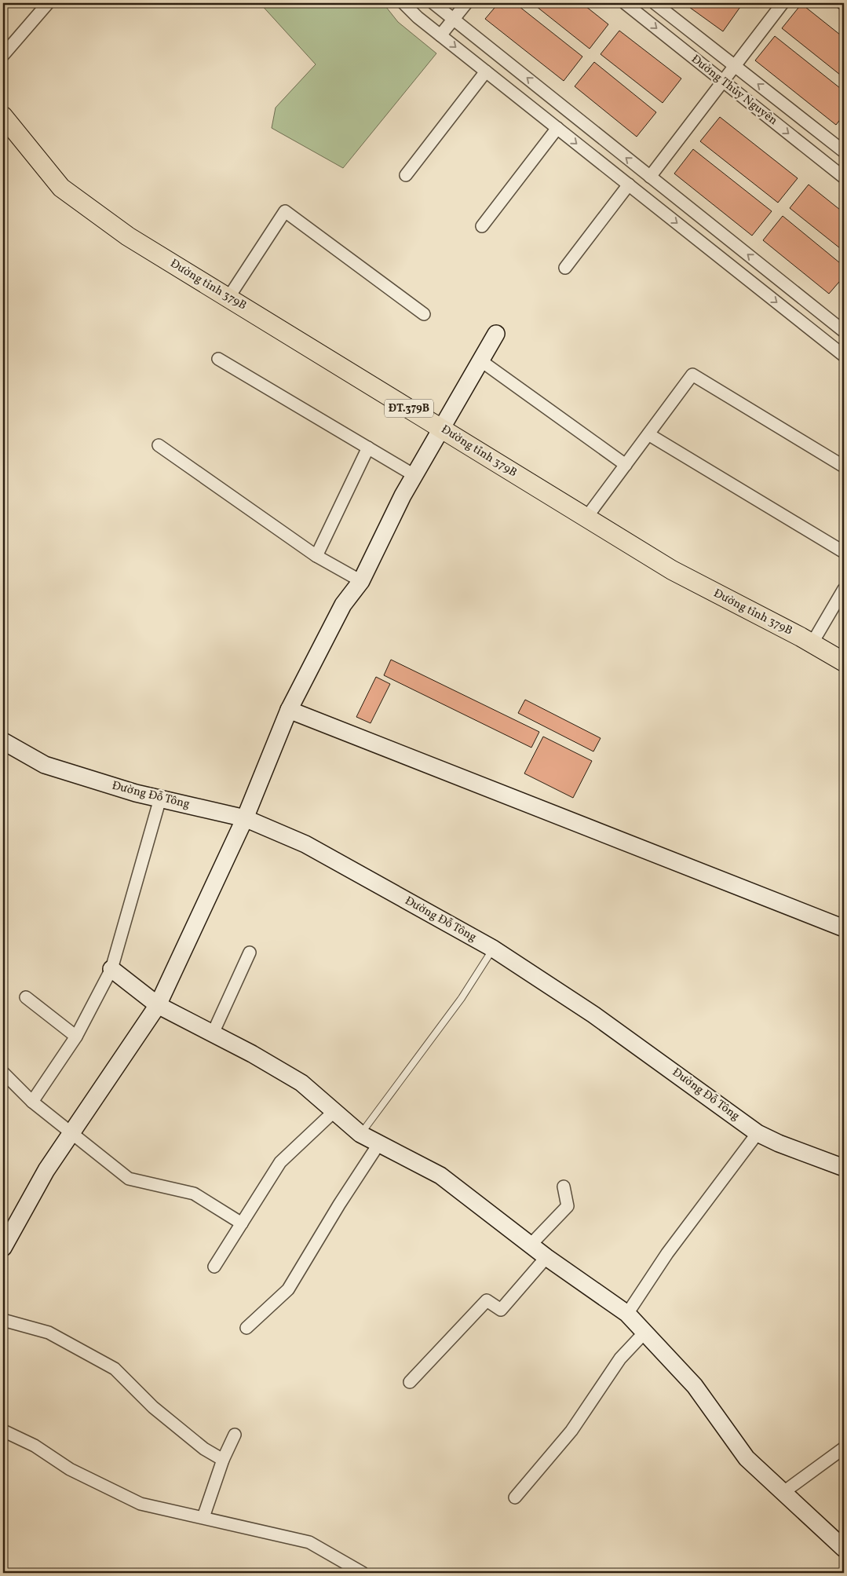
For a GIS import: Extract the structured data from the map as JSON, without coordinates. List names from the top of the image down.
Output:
{
  "streets": {
    "main road": ["Đường tỉnh 379B", "ĐT.379B"],
    "street": ["Đường Thủy Nguyên", "Đường Đỗ Tông"]
  }
}
